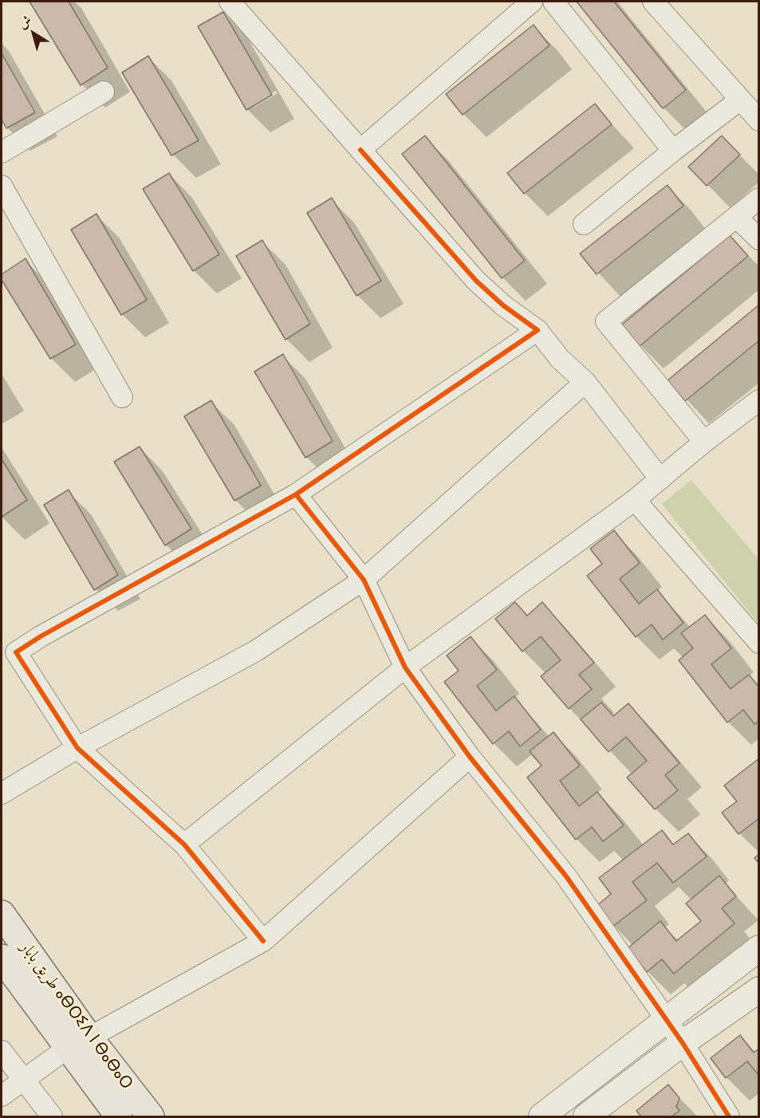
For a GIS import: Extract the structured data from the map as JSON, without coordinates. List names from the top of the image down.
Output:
{
  "streets": {
    "main road": ["طريق بابار ⴰⴱⵔⵉⴷ ⵏ ⴱⴰⴱⴰⵔ"]
  },
  "north": "top left"
}
